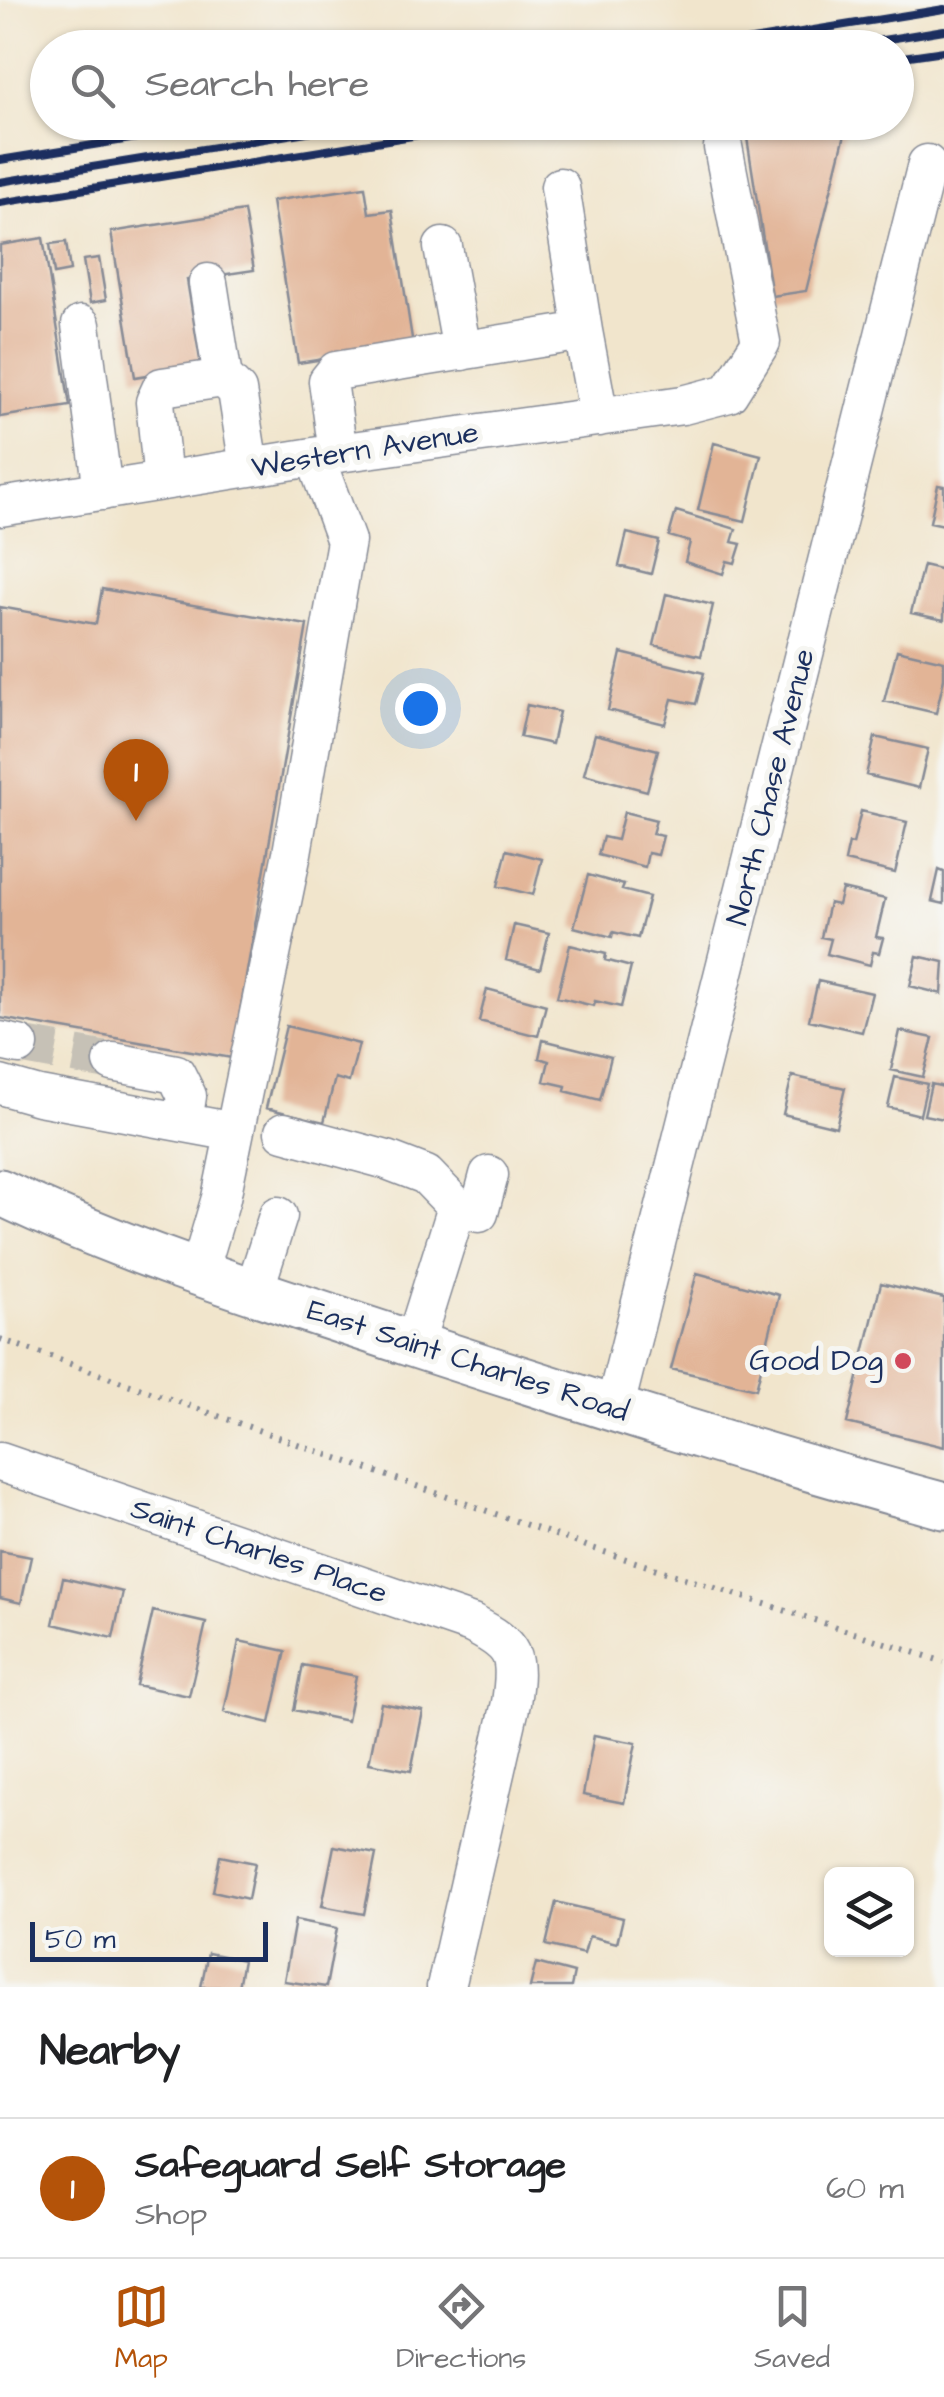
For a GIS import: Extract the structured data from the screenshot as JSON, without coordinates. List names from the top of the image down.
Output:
{
  "streets": {
    "main road": ["East Saint Charles Road"],
    "street": ["Western Avenue", "North Chase Avenue", "Saint Charles Place"]
  },
  "crossings": [
    ["North Chase Avenue", "East Saint Charles Road"]
  ],
  "places": ["Good Dog"],
  "scale_bar": "50 m",
  "page": {
    "search": "Search here",
    "pins": "1",
    "scale": "50 m",
    "heading": "Nearby",
    "list": [
      {
        "mark": "1",
        "name": "Safeguard Self Storage",
        "note": "Shop",
        "value": "60 m"
      }
    ],
    "nav": ["Map", "Directions", "Saved"]
  }
}
